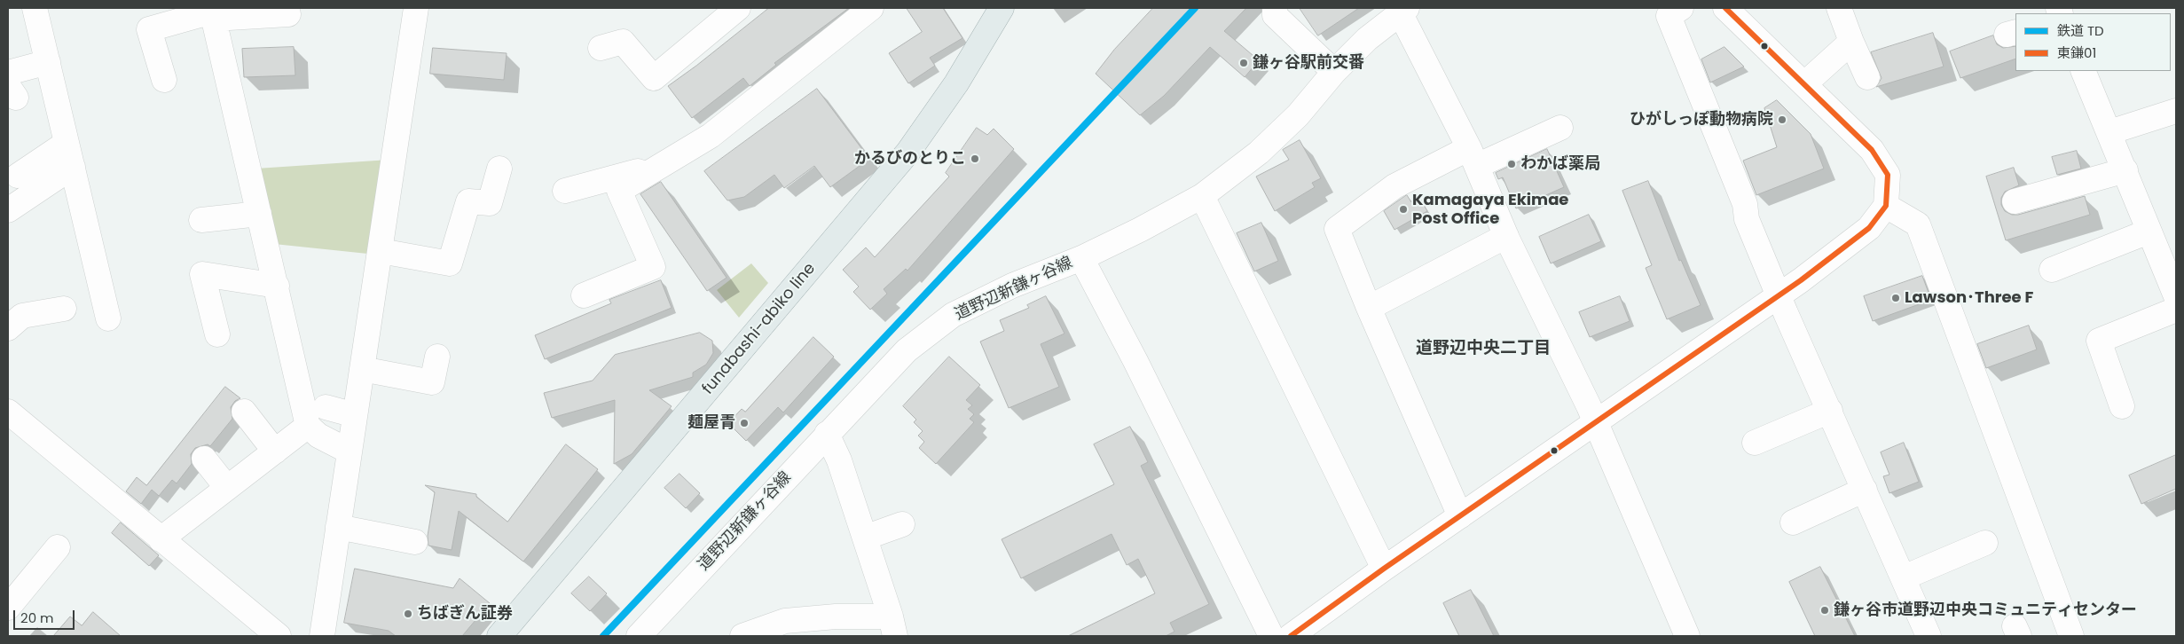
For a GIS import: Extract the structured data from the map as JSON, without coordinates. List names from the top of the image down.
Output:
{
  "streets": {
    "main road": ["funabashi-abiko line"],
    "street": ["道野辺新鎌ヶ谷線"]
  },
  "districts": ["道野辺中央二丁目"],
  "places": [
    "鎌ヶ谷駅前交番",
    "ひがしっぽ動物病院",
    "かるびのとりこ",
    "わかば薬局",
    "Kamagaya Ekimae Post Office",
    "Lawson･Three F",
    "麺屋青",
    "鎌ヶ谷市道野辺中央コミュニティセンター",
    "ちばぎん証券"
  ],
  "lines": ["rail line TD", "transit line 東鎌01"],
  "legend": ["鉄道 TD", "東鎌01"],
  "scale_bar": "20 m"
}
